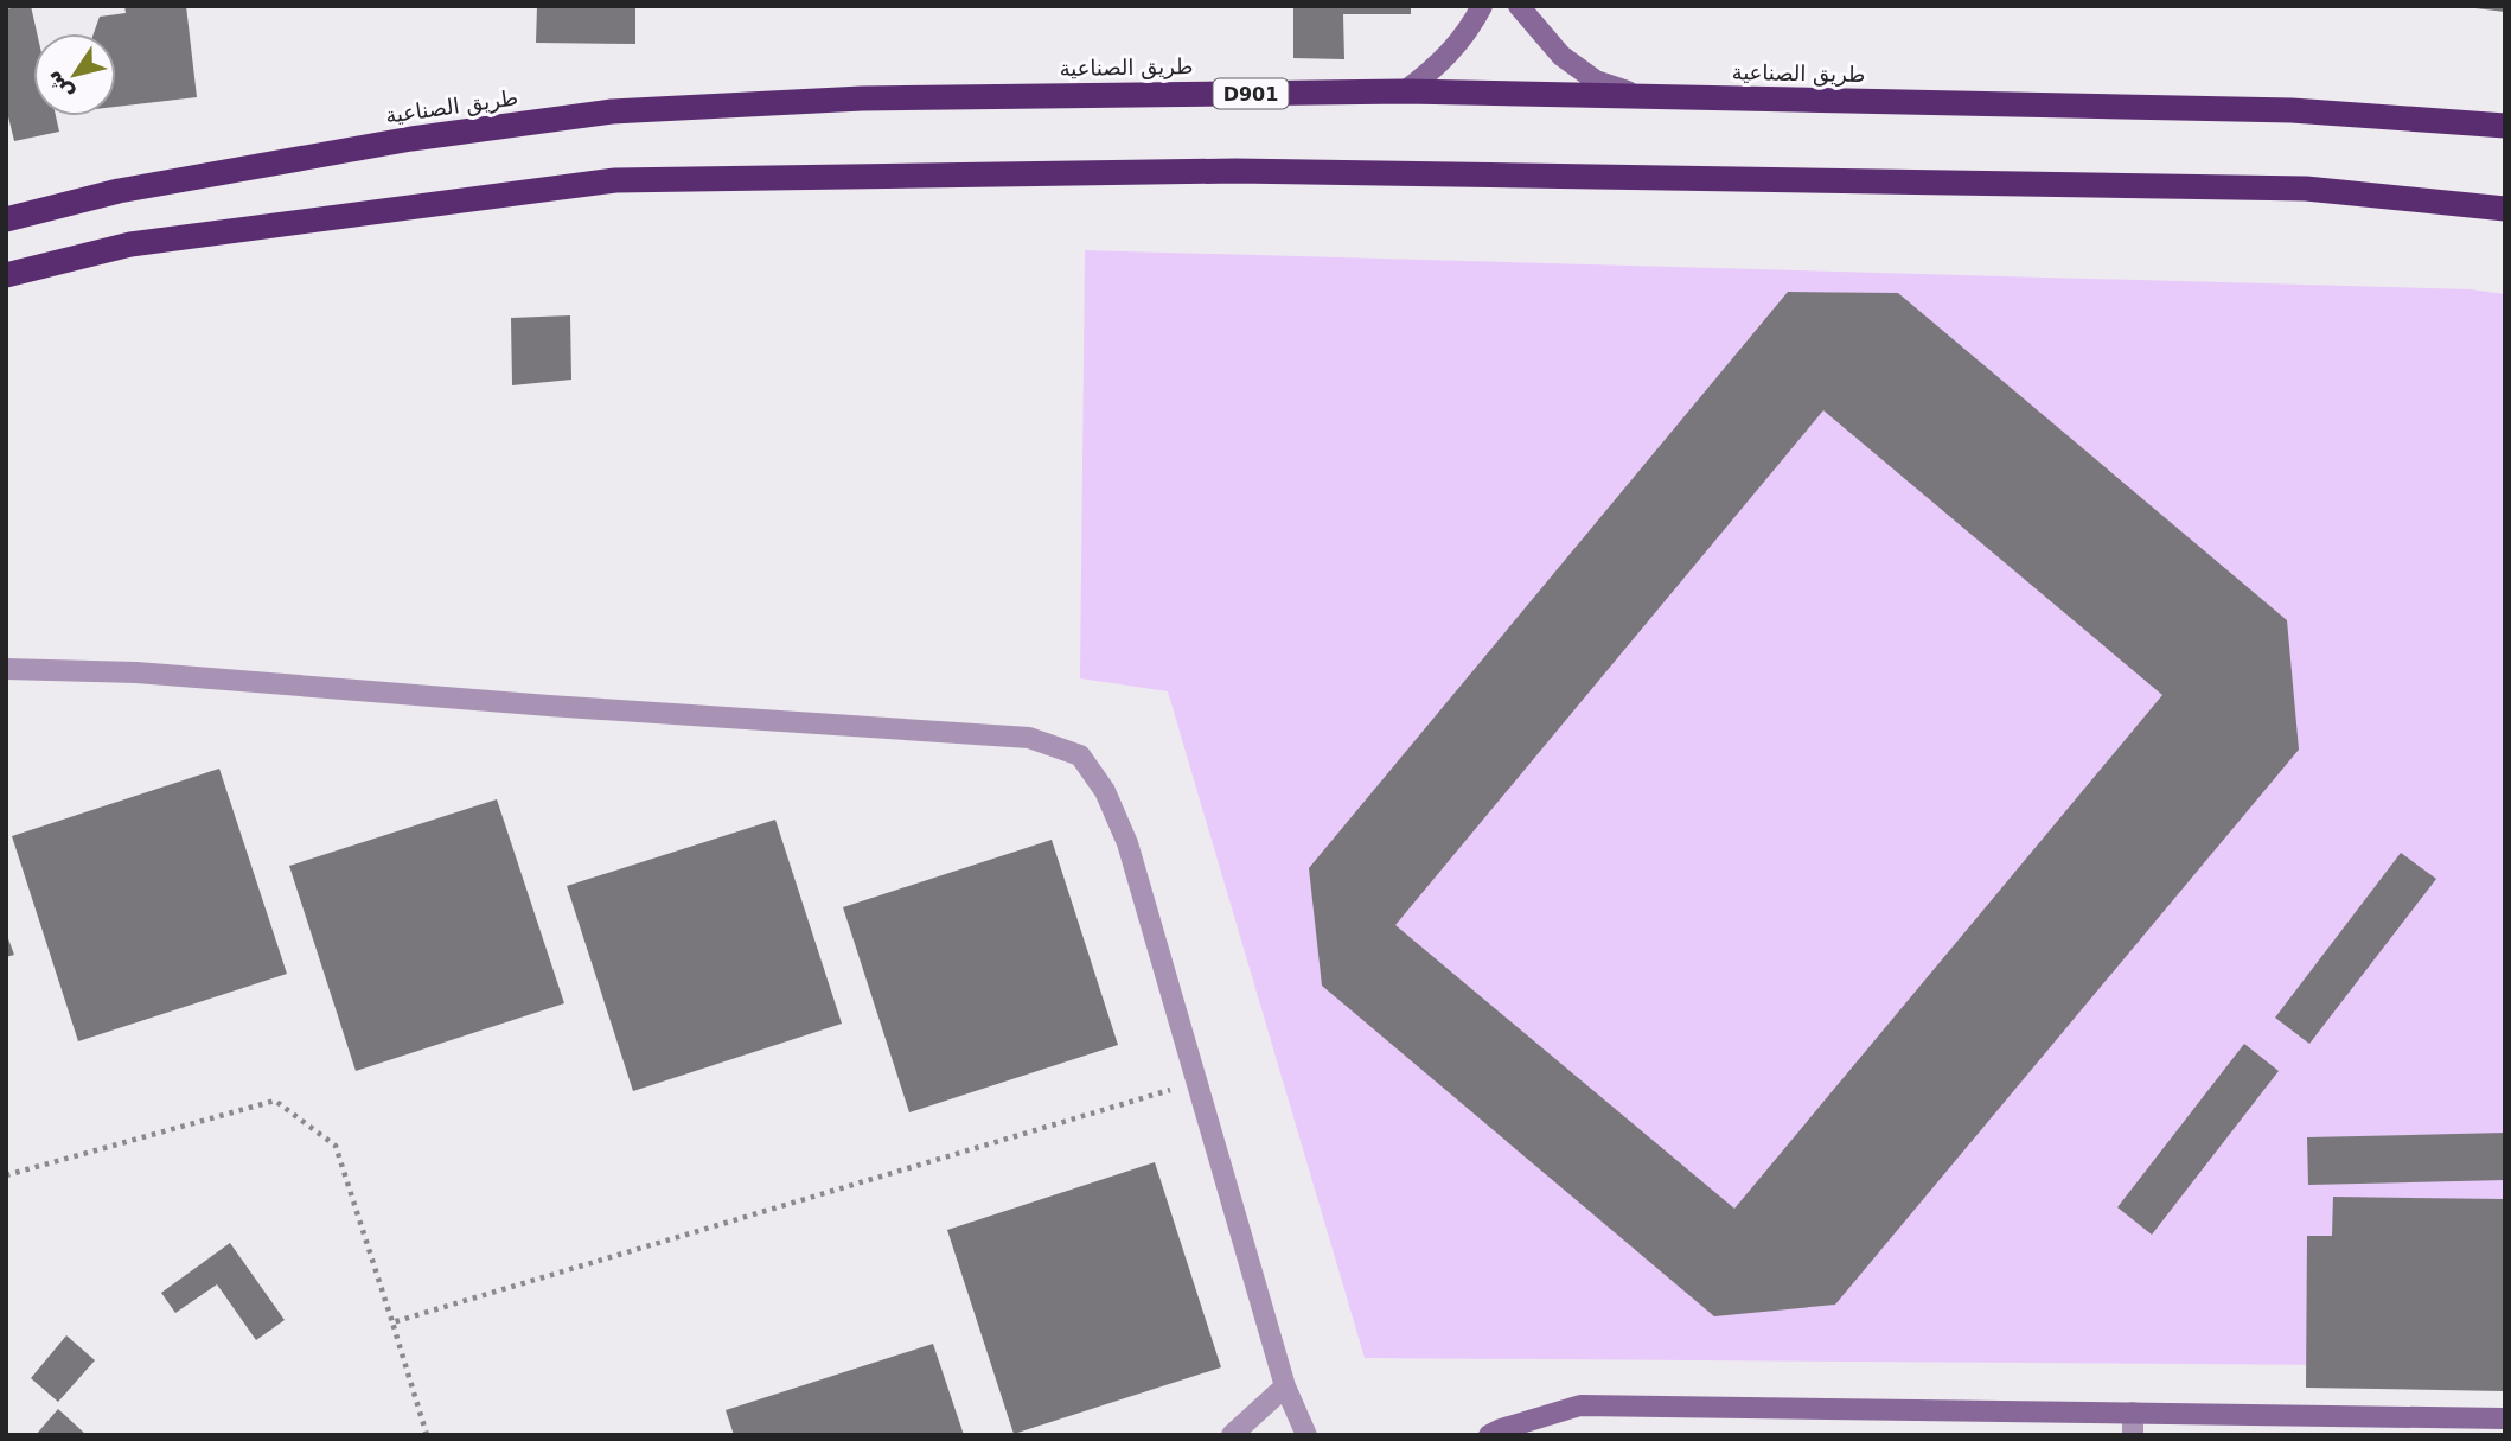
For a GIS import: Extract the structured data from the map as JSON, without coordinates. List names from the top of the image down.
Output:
{
  "streets": {
    "highway": ["طريق الصناعية", "D901"]
  },
  "north": "bottom left"
}
